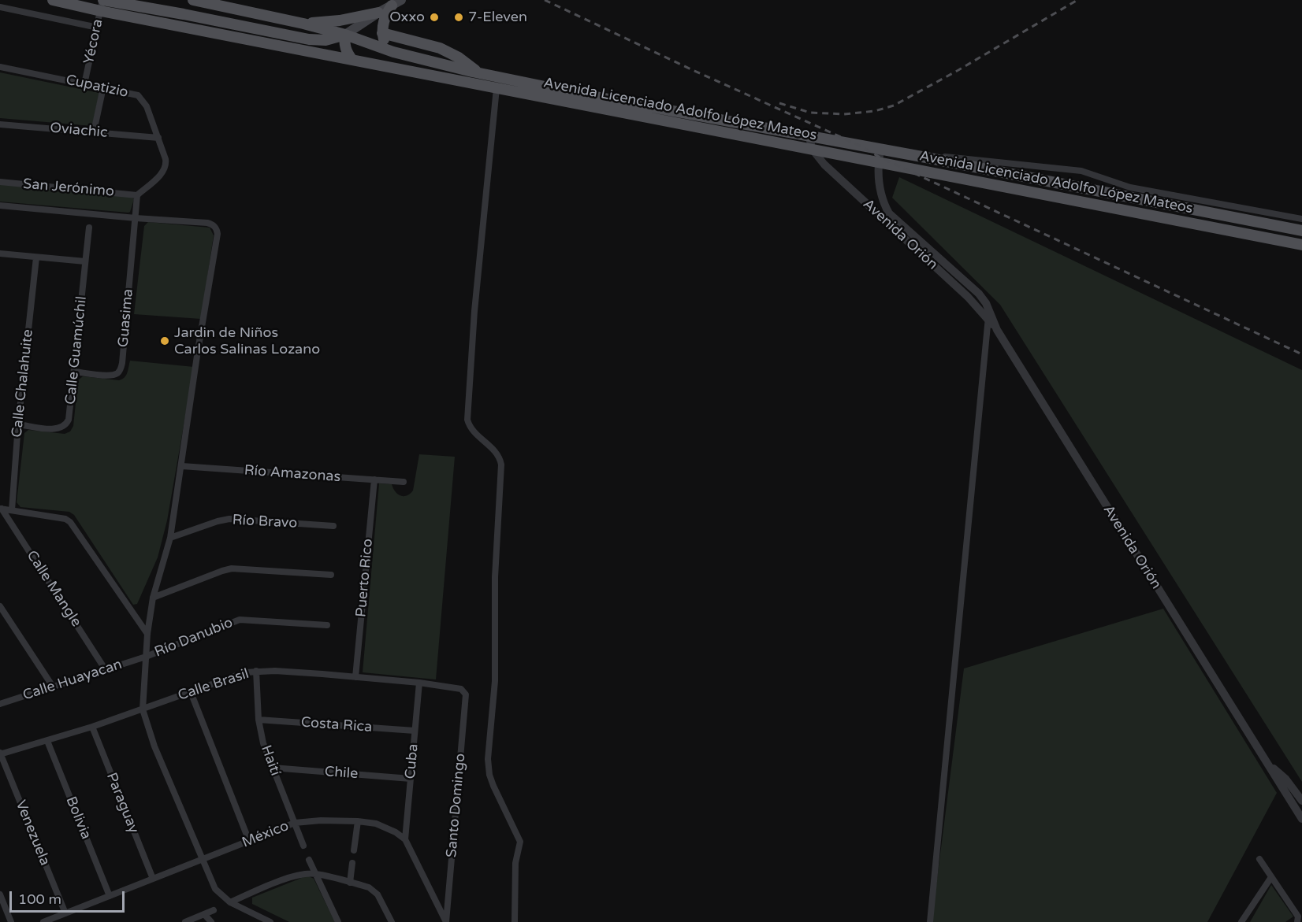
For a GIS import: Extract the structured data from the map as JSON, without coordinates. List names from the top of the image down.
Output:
{
  "streets": {
    "main road": ["Avenida Licenciado Adolfo López Mateos"],
    "street": [
      "Yécora",
      "Cupatizio",
      "Oviachic",
      "San Jerónimo",
      "Avenida Orión",
      "Guasima",
      "Calle Guamúchil",
      "Calle Chalahuite",
      "Río Amazonas",
      "Río Bravo",
      "Puerto Rico",
      "Calle Mangle",
      "Río Danubio",
      "Calle Huayacan",
      "Calle Brasil",
      "Costa Rica",
      "Haití",
      "Cuba",
      "Chile",
      "Paraguay",
      "Santo Domingo",
      "Bolivia",
      "Venezuela",
      "México"
    ]
  },
  "crossings": [
    ["Yécora", "Cupatizio"],
    ["Yécora", "Avenida Licenciado Adolfo López Mateos"],
    ["Cupatizio", "Oviachic"],
    ["Cupatizio", "San Jerónimo"],
    ["Avenida Licenciado Adolfo López Mateos", "Avenida Orión"],
    ["Guasima", "Calle Guamúchil"],
    ["Calle Guamúchil", "Calle Chalahuite"],
    ["Río Amazonas", "Puerto Rico"],
    ["Puerto Rico", "Calle Brasil"],
    ["Calle Mangle", "Calle Huayacan"],
    ["Río Danubio", "Calle Huayacan"],
    ["Calle Brasil", "Haití"],
    ["Calle Brasil", "Cuba"],
    ["Calle Brasil", "Paraguay"],
    ["Calle Brasil", "Santo Domingo"],
    ["Calle Brasil", "Bolivia"],
    ["Calle Brasil", "Venezuela"],
    ["Costa Rica", "Haití"],
    ["Costa Rica", "Cuba"],
    ["Haití", "Chile"],
    ["Haití", "México"],
    ["Cuba", "Chile"],
    ["Cuba", "México"],
    ["Paraguay", "México"],
    ["Bolivia", "México"],
    ["Venezuela", "México"]
  ],
  "places": ["Oxxo", "7-Eleven", "Jardin de Niños Carlos Salinas Lozano"],
  "scale_bar": "100 m"
}
